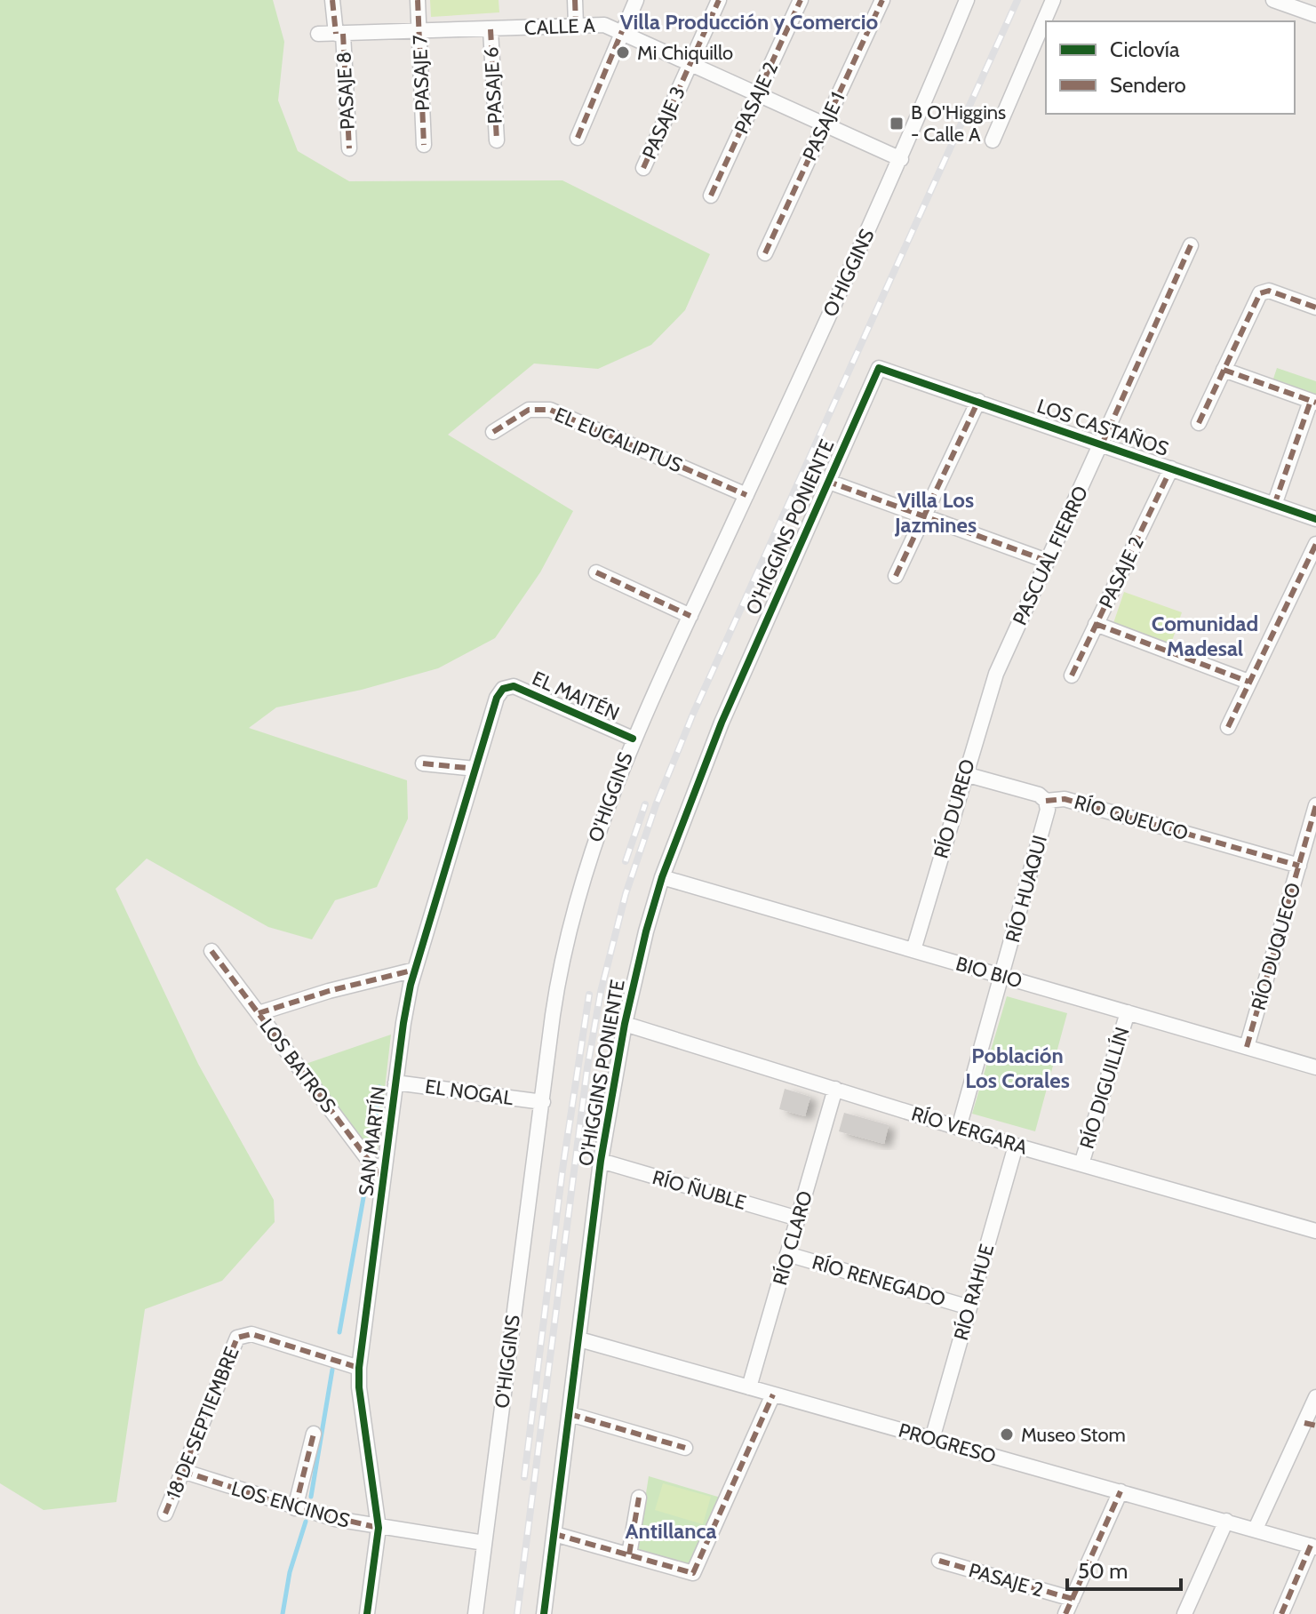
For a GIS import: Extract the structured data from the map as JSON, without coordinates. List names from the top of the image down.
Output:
{
  "streets": {
    "street": [
      "CALLE A",
      "PASAJE 7",
      "PASAJE 6",
      "PASAJE 8",
      "PASAJE 2",
      "PASAJE 3",
      "PASAJE 1",
      "O'HIGGINS",
      "LOS CASTAÑOS",
      "EL EUCALIPTUS",
      "O'HIGGINS PONIENTE",
      "PASCUAL FIERRO",
      "EL MAITÉN",
      "RÍO DUREO",
      "RÍO QUEUCO",
      "RÍO HUAQUI",
      "RÍO DUQUECO",
      "BIO BIO",
      "LOS BATROS",
      "RÍO DIGUILLÍN",
      "EL NOGAL",
      "RÍO VERGARA",
      "SAN MARTÍN",
      "RÍO ÑUBLE",
      "RÍO CLARO",
      "RÍO RENEGADO",
      "RÍO RAHUE",
      "18 DE SEPTIEMBRE",
      "PROGRESO",
      "LOS ENCINOS"
    ]
  },
  "crossings": [
    ["CALLE A", "PASAJE 7"],
    ["CALLE A", "PASAJE 6"],
    ["CALLE A", "PASAJE 8"],
    ["CALLE A", "PASAJE 2"],
    ["CALLE A", "PASAJE 3"],
    ["CALLE A", "PASAJE 1"],
    ["CALLE A", "O'HIGGINS"],
    ["PASAJE 2", "LOS CASTAÑOS"],
    ["O'HIGGINS", "EL EUCALIPTUS"],
    ["O'HIGGINS", "EL MAITÉN"],
    ["O'HIGGINS", "EL NOGAL"],
    ["O'HIGGINS", "LOS ENCINOS"],
    ["LOS CASTAÑOS", "O'HIGGINS PONIENTE"],
    ["LOS CASTAÑOS", "PASCUAL FIERRO"],
    ["O'HIGGINS PONIENTE", "BIO BIO"],
    ["O'HIGGINS PONIENTE", "RÍO VERGARA"],
    ["O'HIGGINS PONIENTE", "RÍO ÑUBLE"],
    ["O'HIGGINS PONIENTE", "PROGRESO"],
    ["PASCUAL FIERRO", "RÍO DUREO"],
    ["EL MAITÉN", "SAN MARTÍN"],
    ["RÍO DUREO", "RÍO QUEUCO"],
    ["RÍO DUREO", "BIO BIO"],
    ["RÍO QUEUCO", "RÍO HUAQUI"],
    ["RÍO QUEUCO", "RÍO DUQUECO"],
    ["RÍO HUAQUI", "BIO BIO"],
    ["RÍO HUAQUI", "RÍO VERGARA"],
    ["RÍO DUQUECO", "BIO BIO"],
    ["BIO BIO", "RÍO DIGUILLÍN"],
    ["LOS BATROS", "SAN MARTÍN"],
    ["RÍO DIGUILLÍN", "RÍO VERGARA"],
    ["EL NOGAL", "SAN MARTÍN"],
    ["RÍO VERGARA", "RÍO CLARO"],
    ["RÍO VERGARA", "RÍO RAHUE"],
    ["SAN MARTÍN", "18 DE SEPTIEMBRE"],
    ["SAN MARTÍN", "LOS ENCINOS"],
    ["RÍO ÑUBLE", "RÍO CLARO"],
    ["RÍO CLARO", "RÍO RENEGADO"],
    ["RÍO CLARO", "PROGRESO"],
    ["RÍO RENEGADO", "RÍO RAHUE"],
    ["RÍO RAHUE", "PROGRESO"],
    ["18 DE SEPTIEMBRE", "LOS ENCINOS"]
  ],
  "districts": [
    "Villa Producción y Comercio",
    "Villa Los Jazmines",
    "Comunidad Madesal",
    "Población Los Corales",
    "Antillanca"
  ],
  "places": {
    "other": ["Mi Chiquillo", "Museo Stom"],
    "transit": ["B O'Higgins - Calle A"]
  },
  "legend": ["Ciclovía", "Sendero"],
  "scale_bar": "50 m"
}
